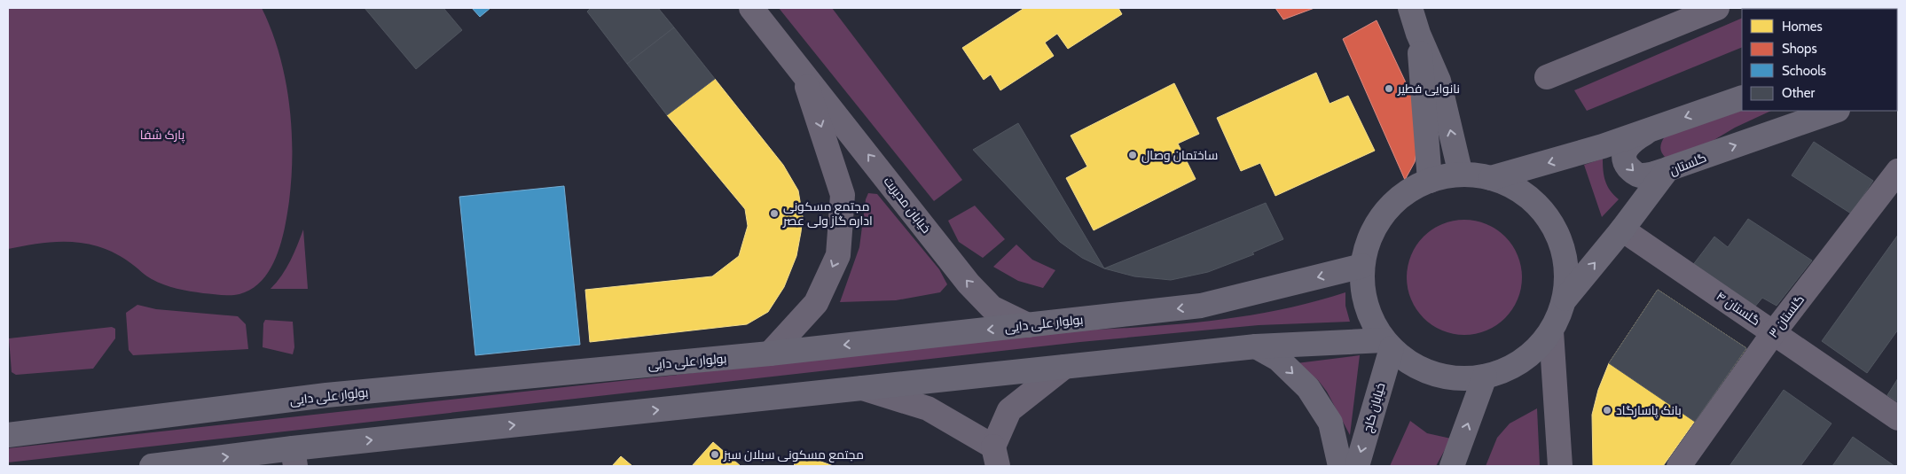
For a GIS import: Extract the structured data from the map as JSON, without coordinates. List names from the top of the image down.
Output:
{
  "streets": {
    "main road": ["گلستان", "بولوار علی دایی", "خیابان کاج"],
    "street": ["خیابان مدیریت", "گلستان ۴", "گلستان ۳"]
  },
  "crossings": [
    ["گلستان", "گلستان ۴"],
    ["خیابان مدیریت", "بولوار علی دایی"],
    ["گلستان ۴", "گلستان ۳"]
  ],
  "parks": ["پارک شفا"],
  "places": [
    "نانوایی فطیر",
    "ساختمان وصال",
    "مجتمع مسکونی اداره گاز ولی عصر",
    "بانک پاسارگاد",
    "مجتمع مسکونی سبلان سبز"
  ],
  "legend": [
    "Homes",
    "Shops",
    "Schools",
    "Other"
  ]
}
